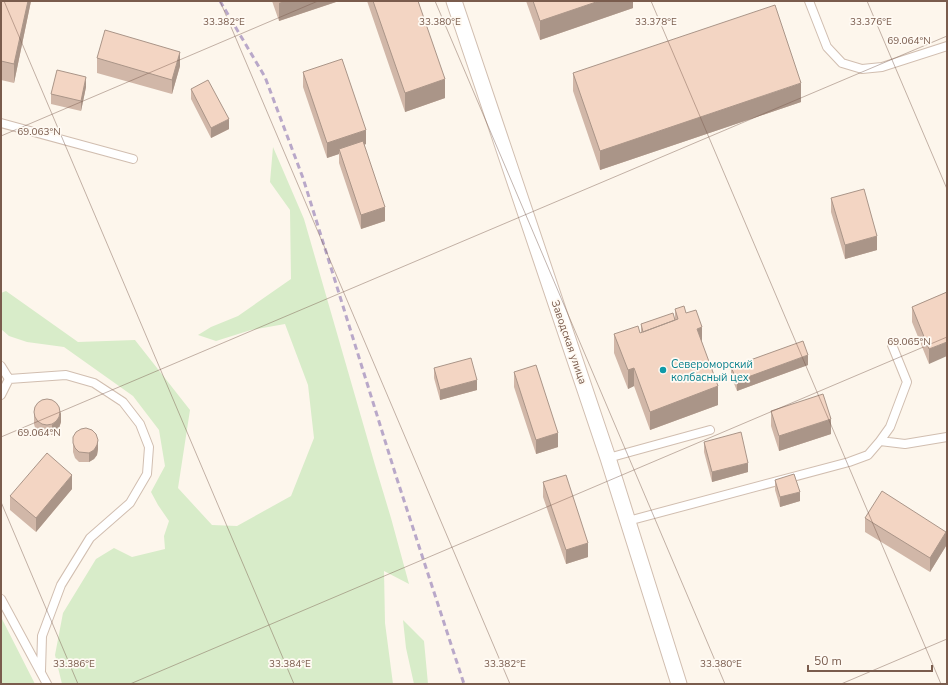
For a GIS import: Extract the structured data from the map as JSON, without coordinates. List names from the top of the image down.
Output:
{
  "streets": {
    "street": ["Заводская улица"]
  },
  "places": ["Североморский колбасный цех"],
  "scale_bar": "50 m",
  "coordinates": [
    "33.382°E",
    "33.380°E",
    "33.378°E",
    "33.376°E",
    "69.064°N",
    "69.063°N",
    "69.065°N",
    "33.386°E",
    "33.384°E"
  ]
}
